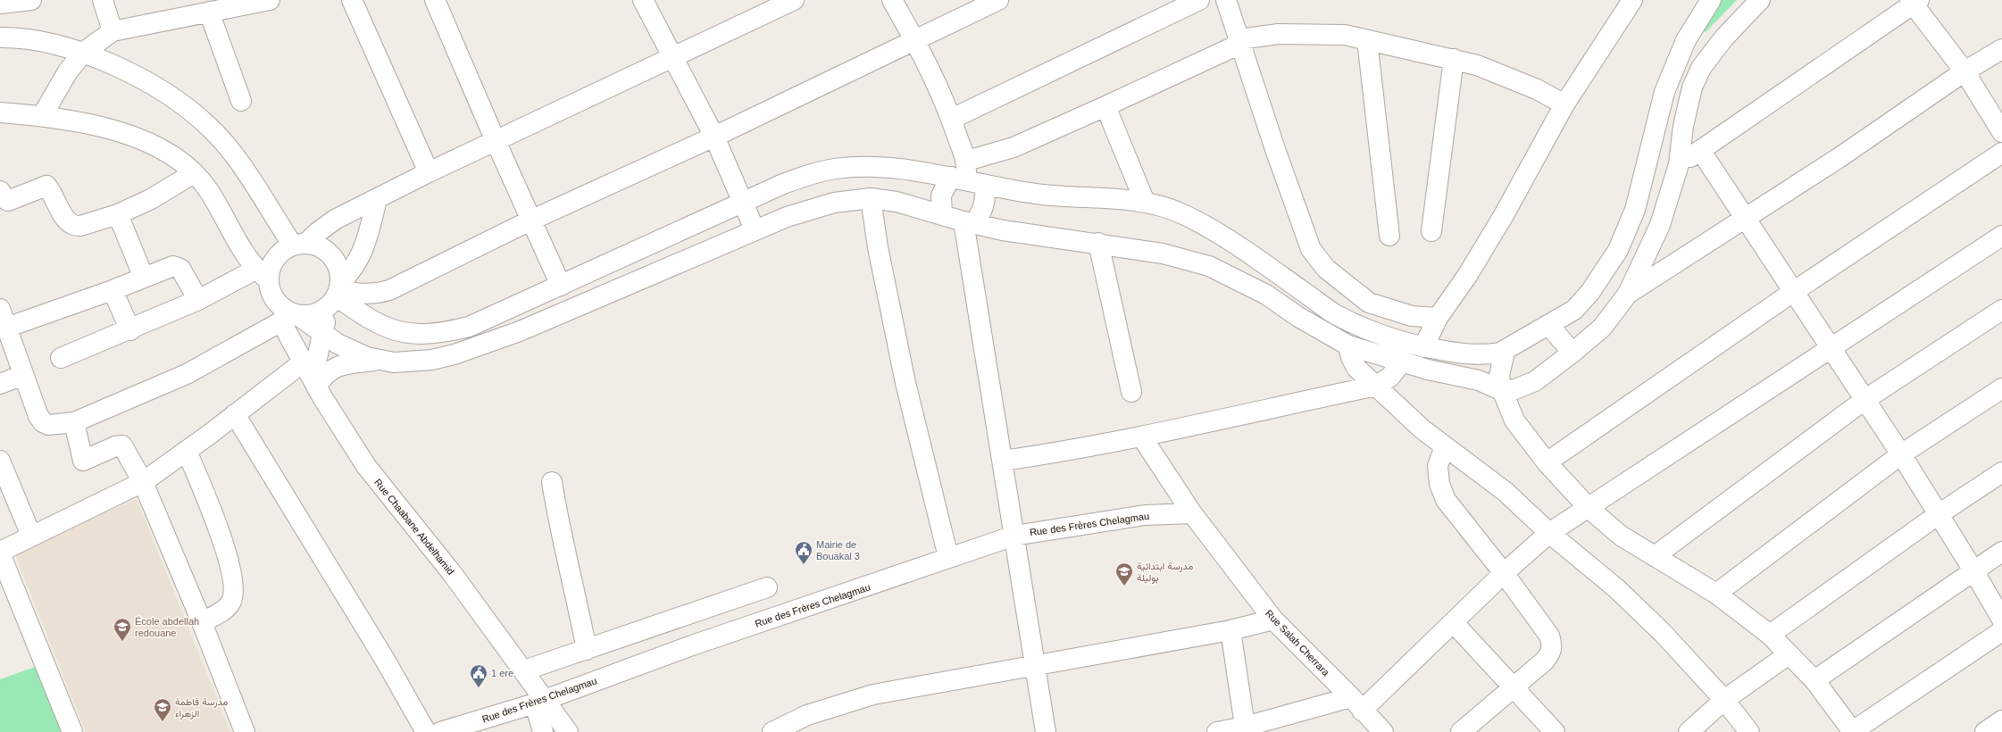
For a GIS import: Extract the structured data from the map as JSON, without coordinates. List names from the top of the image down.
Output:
{
  "streets": {
    "street": ["Rue des Frères Chelagmau", "Rue Chaabane Abdelhamid", "Rue Salah Cherrara"]
  },
  "crossings": [
    ["Rue des Frères Chelagmau", "Rue Chaabane Abdelhamid"],
    ["Rue des Frères Chelagmau", "Rue Salah Cherrara"]
  ],
  "places": {
    "public building": ["Mairie de Bouakal 3", "1 ere"],
    "school or university": ["مدرسة ابتدائية بوليلة", "École abdellah redouane", "مدرسة فاطمة الزهراء"]
  }
}
